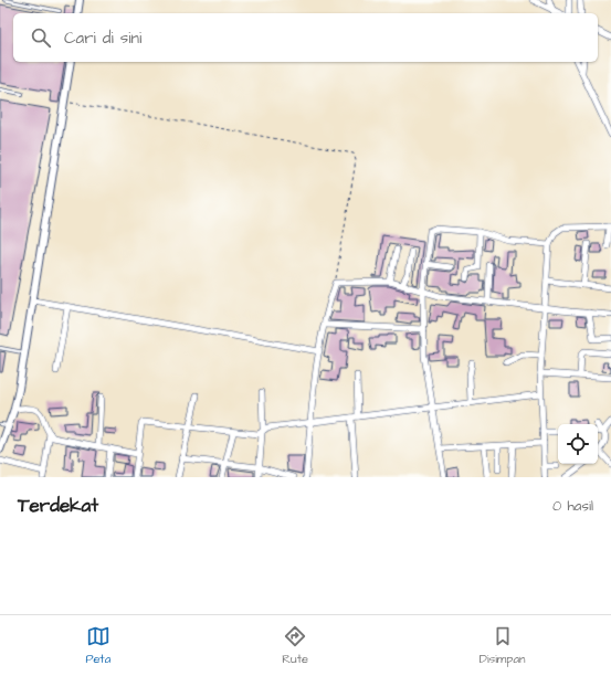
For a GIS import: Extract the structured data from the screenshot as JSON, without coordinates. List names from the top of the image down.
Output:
{
  "page": {
    "search": "Cari di sini",
    "heading": ["Terdekat", "0 hasil"],
    "nav": ["Peta", "Rute", "Disimpan"]
  }
}
